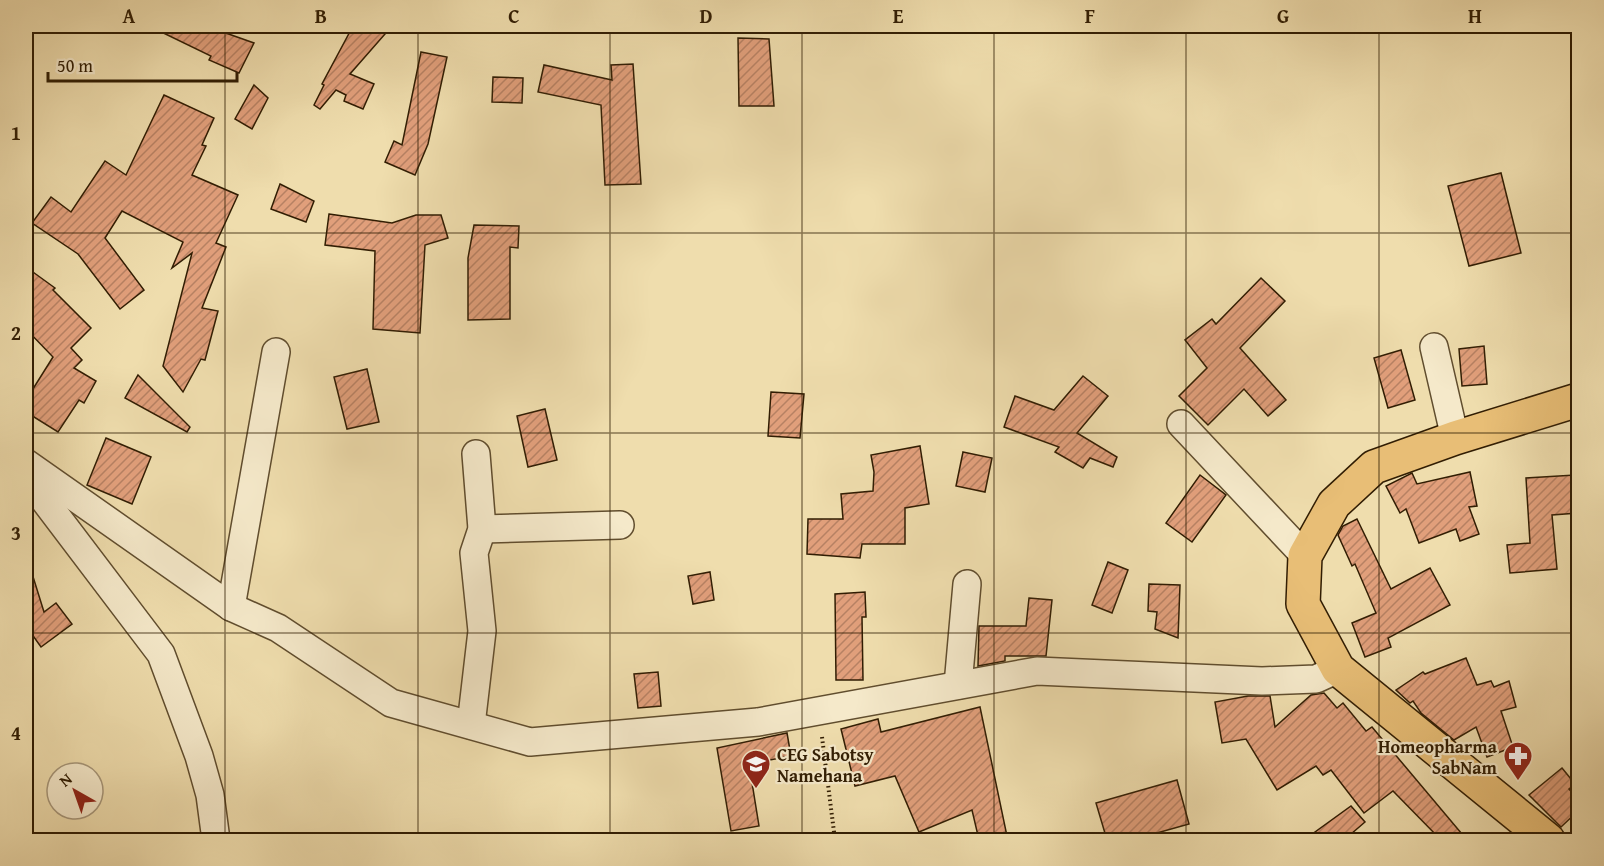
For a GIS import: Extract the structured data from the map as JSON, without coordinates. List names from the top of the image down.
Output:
{
  "places": {
    "pharmacy": ["Homeopharma SabNam"],
    "school or university": ["CEG Sabotsy Namehana"]
  },
  "scale_bar": "50 m",
  "north": "top left",
  "grid": {
    "columns": [
      "A",
      "B",
      "C",
      "D",
      "E",
      "F",
      "G",
      "H"
    ],
    "rows": [
      "1",
      "2",
      "3",
      "4"
    ]
  }
}
